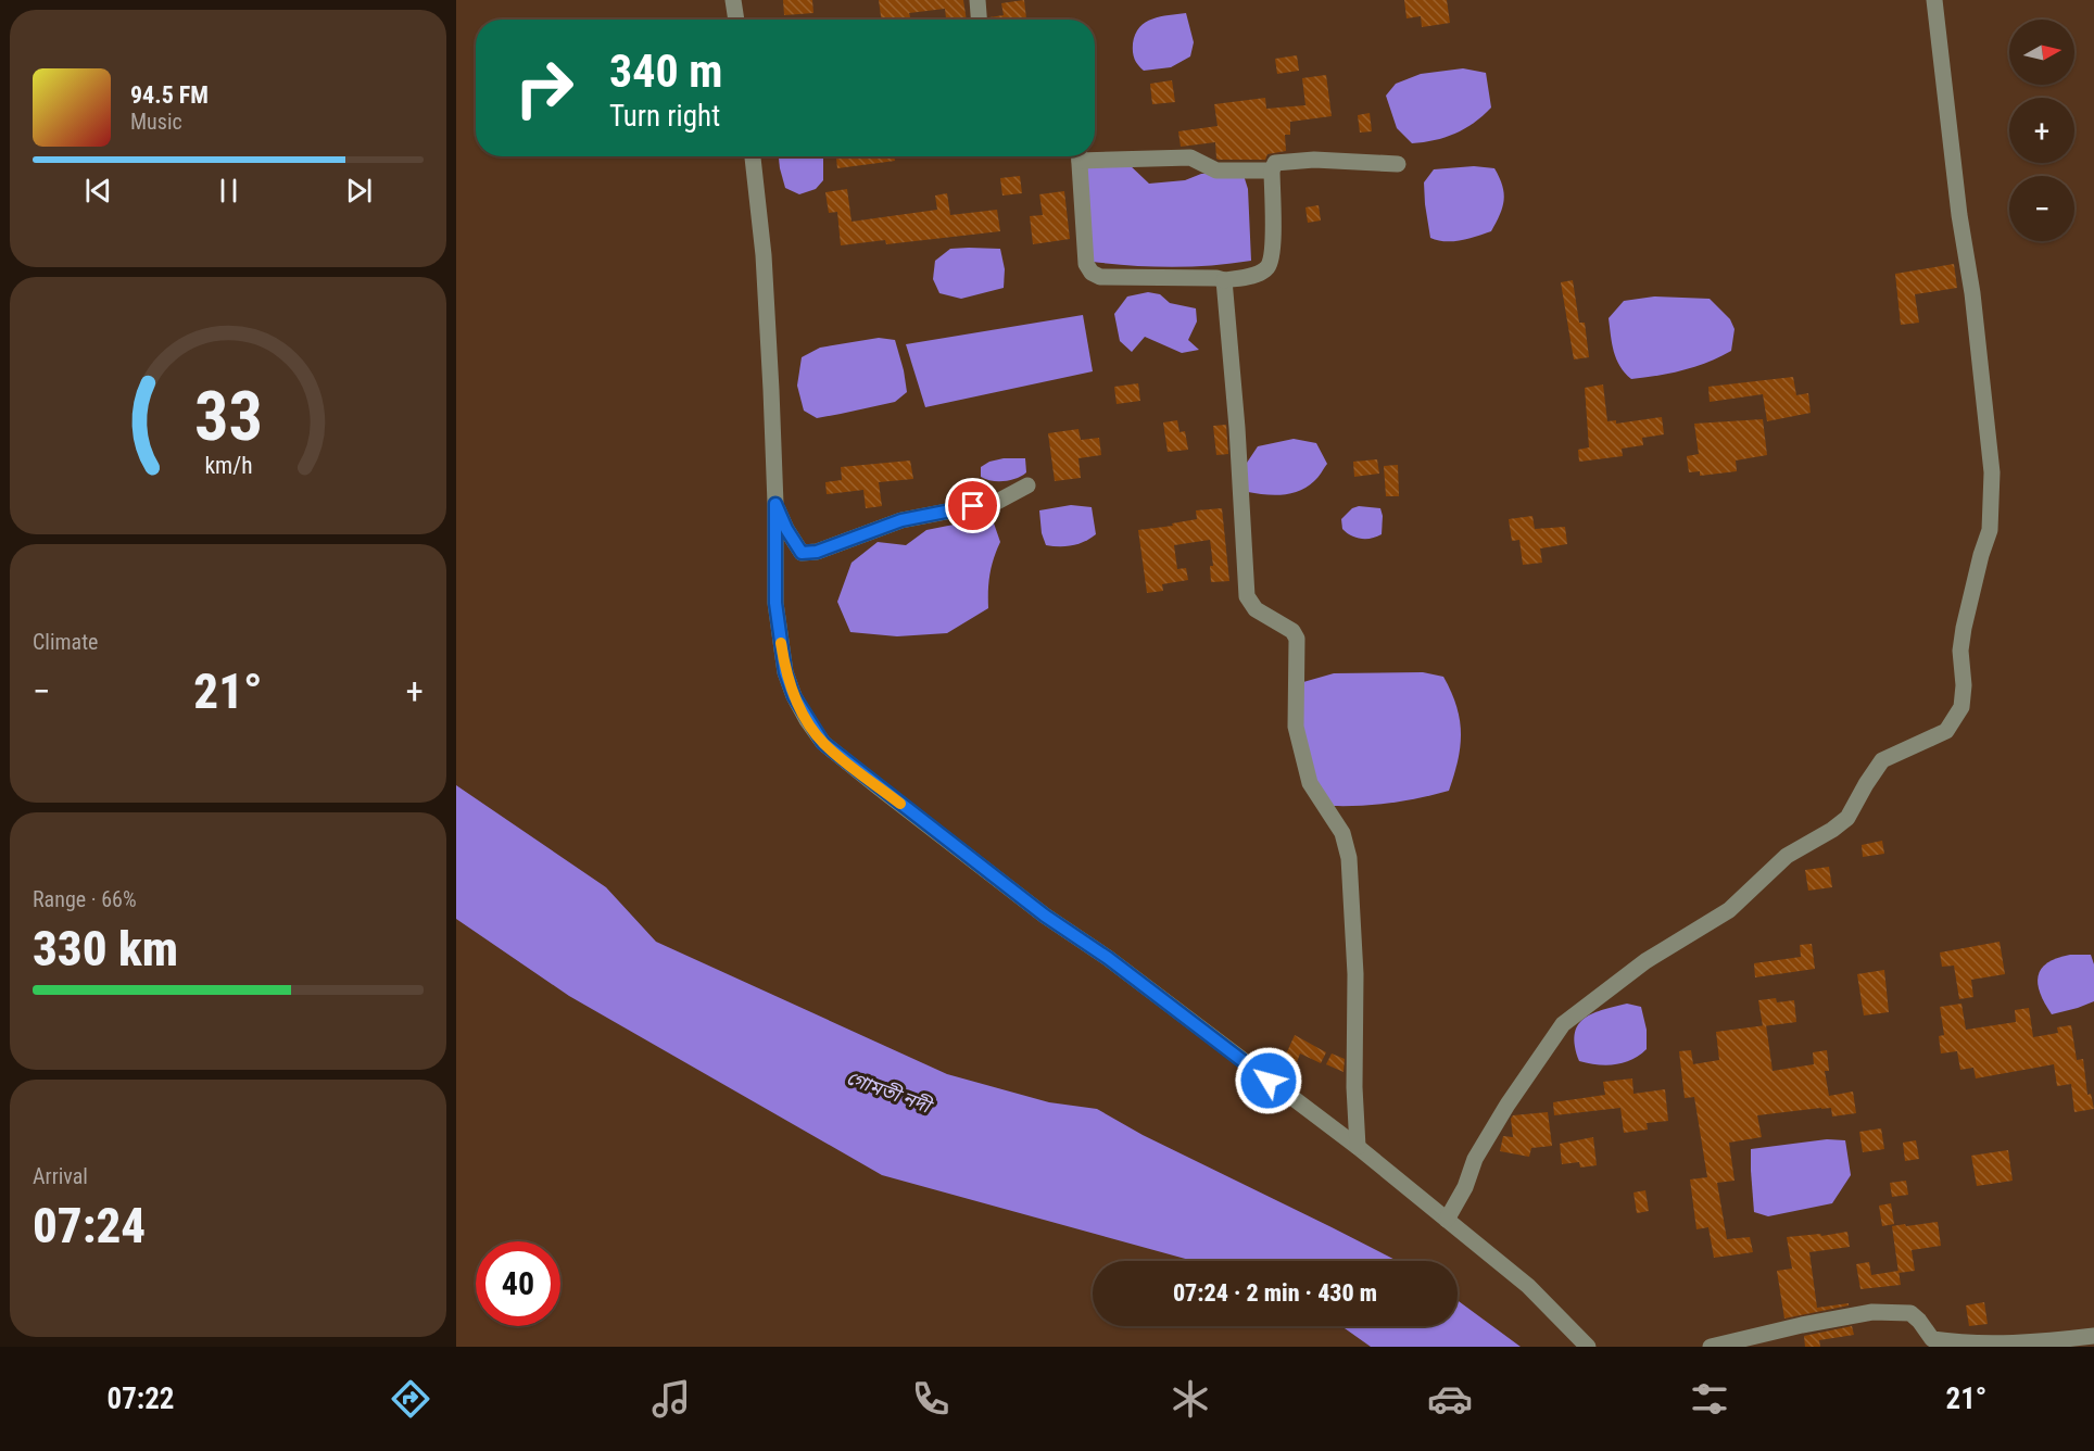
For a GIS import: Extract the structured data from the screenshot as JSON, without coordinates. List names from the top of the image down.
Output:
{
  "water": ["গোমতী নদী"],
  "north": "right",
  "page": {
    "map_buttons": ["+", "−"],
    "turn": ["340 m", "Turn right"],
    "song": ["94.5 FM", "Music"],
    "tile": [
      "Climate",
      ["Range · 66%", "330 km"],
      ["Arrival", "07:24"]
    ],
    "heat": ["−", "21°", "+"],
    "limit": "40",
    "trip": "07:24 · 2 min · 430 m",
    "tabs": ["07:22", "21°"],
    "gauge": ["33", "km/h"]
  }
}
